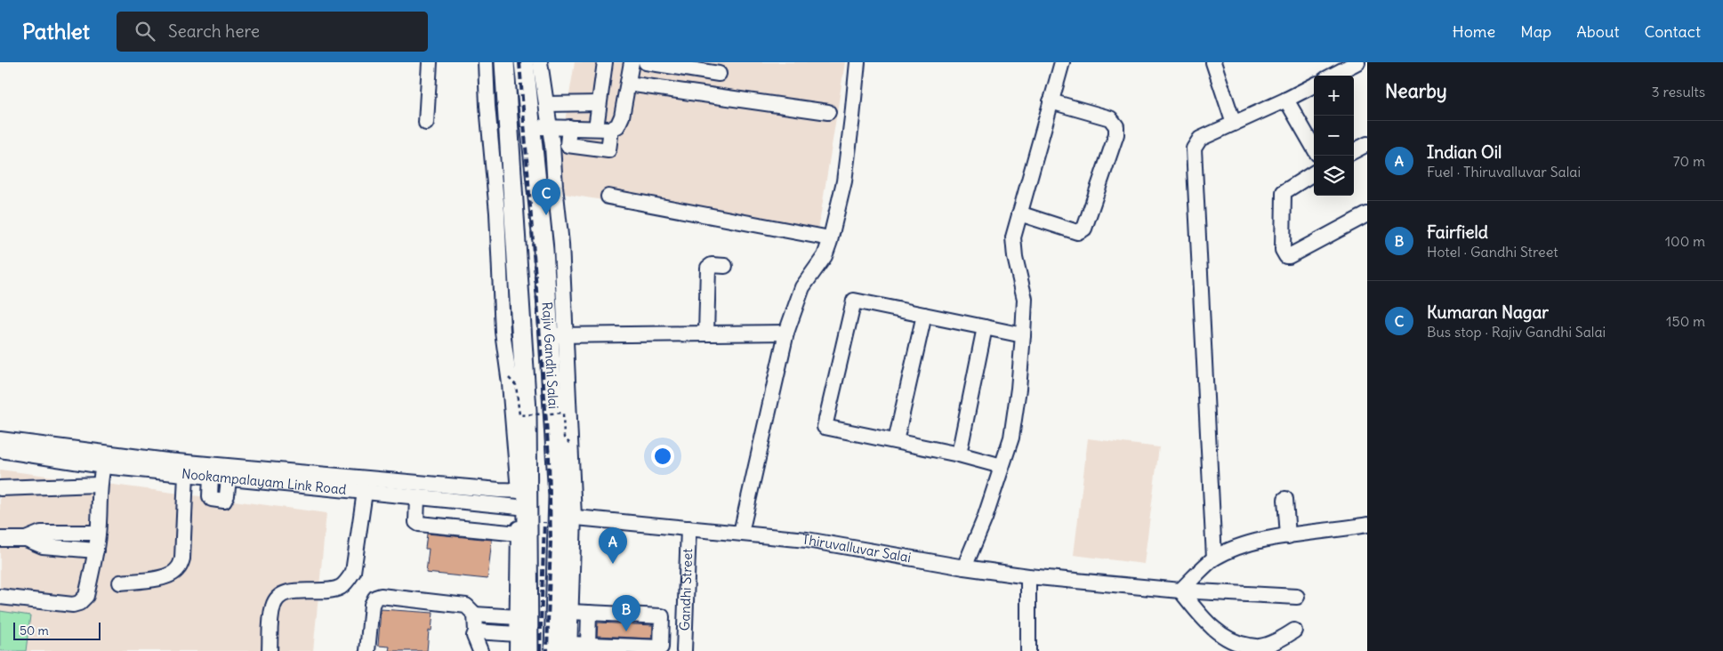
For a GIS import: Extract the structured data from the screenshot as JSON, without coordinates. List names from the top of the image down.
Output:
{
  "streets": {
    "main road": ["Rajiv Gandhi Salai"],
    "street": ["Nookampalayam Link Road", "Thiruvalluvar Salai", "Gandhi Street"]
  },
  "crossings": [
    ["Rajiv Gandhi Salai", "Nookampalayam Link Road"],
    ["Rajiv Gandhi Salai", "Thiruvalluvar Salai"],
    ["Thiruvalluvar Salai", "Gandhi Street"]
  ],
  "scale_bar": "50 m",
  "page": {
    "header": "Pathlet",
    "search": "Search here",
    "nav": [
      "Home",
      "Map",
      "About",
      "Contact"
    ],
    "heading": ["Nearby", "3 results"],
    "map_buttons": ["+", "−"],
    "list": [
      {
        "mark": "A",
        "name": "Indian Oil",
        "note": "Fuel · Thiruvalluvar Salai",
        "value": "70 m"
      },
      {
        "mark": "B",
        "name": "Fairfield",
        "note": "Hotel · Gandhi Street",
        "value": "100 m"
      },
      {
        "mark": "C",
        "name": "Kumaran Nagar",
        "note": "Bus stop · Rajiv Gandhi Salai",
        "value": "150 m"
      }
    ],
    "pins": ["C", "A", "B"],
    "scale": "50 m"
  }
}
